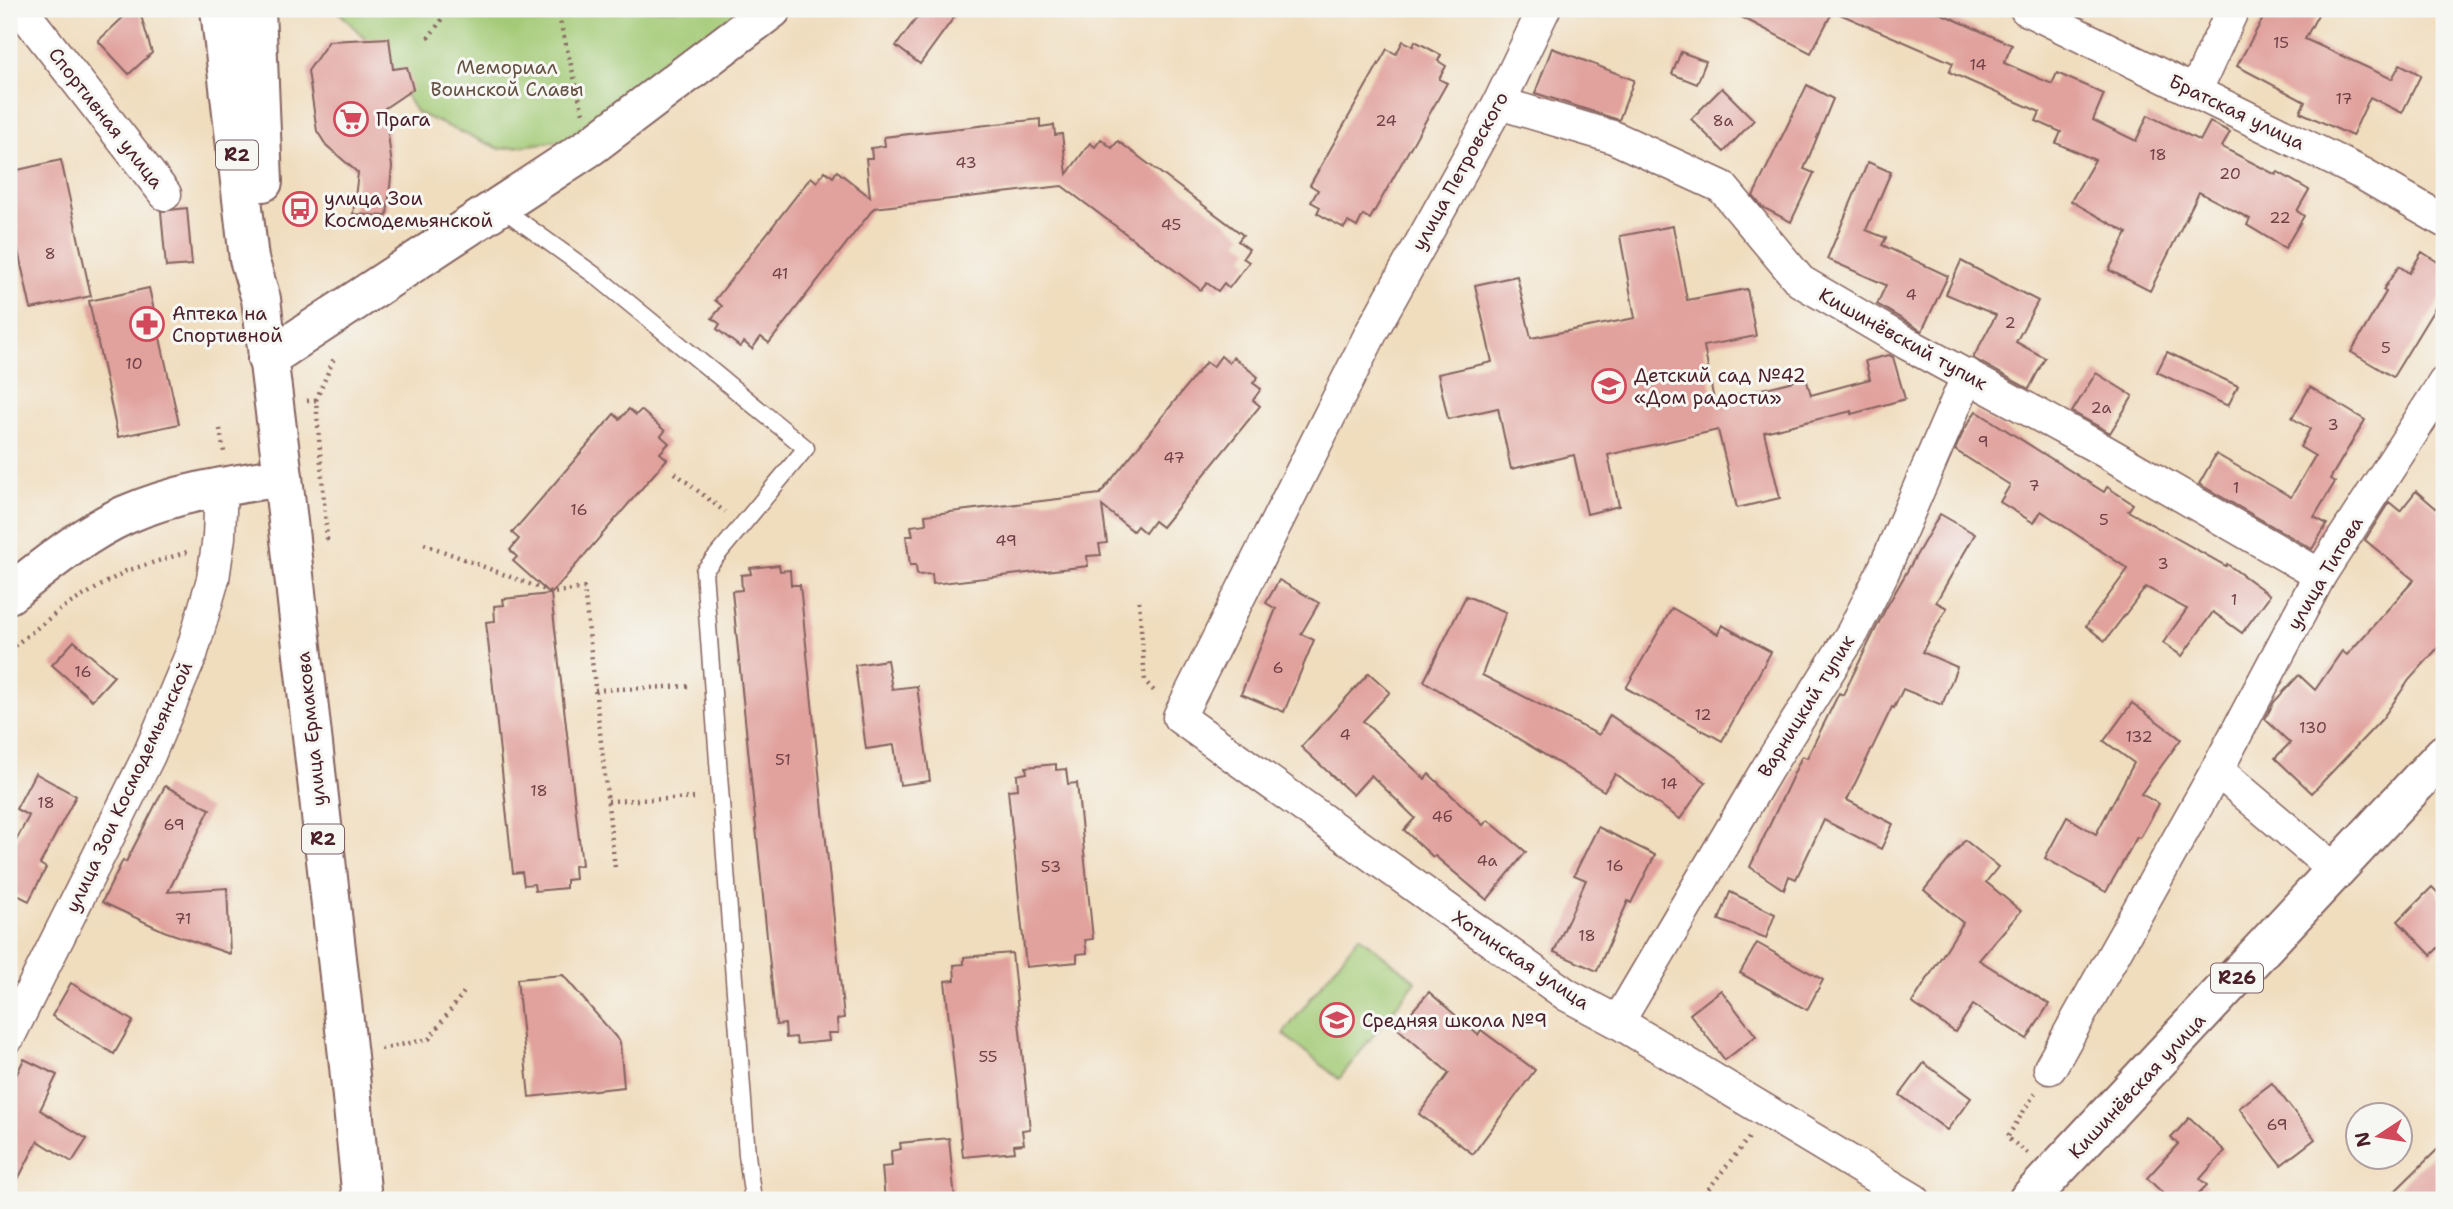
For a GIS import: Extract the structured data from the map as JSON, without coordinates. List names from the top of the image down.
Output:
{
  "streets": {
    "main road": [
      "R2",
      "улица Ермакова",
      "R26",
      "Кишинёвская улица"
    ],
    "street": [
      "Братская улица",
      "Спортивная улица",
      "улица Петровского",
      "Кишинёвский тупик",
      "улица Титова",
      "Варницкий тупик",
      "улица Зои Космодемьянской",
      "Хотинская улица"
    ]
  },
  "crossings": [
    ["улица Петровского", "Кишинёвский тупик"],
    ["улица Петровского", "Хотинская улица"],
    ["Кишинёвский тупик", "улица Титова"],
    ["Кишинёвский тупик", "Варницкий тупик"],
    ["Варницкий тупик", "Хотинская улица"]
  ],
  "parks": ["Мемориал Воинской Славы"],
  "places": {
    "supermarket": ["Прага"],
    "bus stop": ["улица Зои Космодемьянской"],
    "pharmacy": ["Аптека на Спортивной"],
    "school or university": ["Детский сад №42 «Дом радости»", "Средняя школа №9"]
  },
  "house_numbers": [
    "15",
    "14",
    "17",
    "24",
    "8а",
    "18",
    "43",
    "20",
    "22",
    "45",
    "8",
    "41",
    "4",
    "2",
    "5",
    "10",
    "2а",
    "3",
    "9",
    "47",
    "7",
    "1",
    "16",
    "5",
    "49",
    "3",
    "1",
    "6",
    "16",
    "12",
    "130",
    "4",
    "132",
    "51",
    "14",
    "18",
    "18",
    "4б",
    "69",
    "4а",
    "16",
    "53",
    "71",
    "18",
    "55",
    "69"
  ],
  "north": "left"
}
